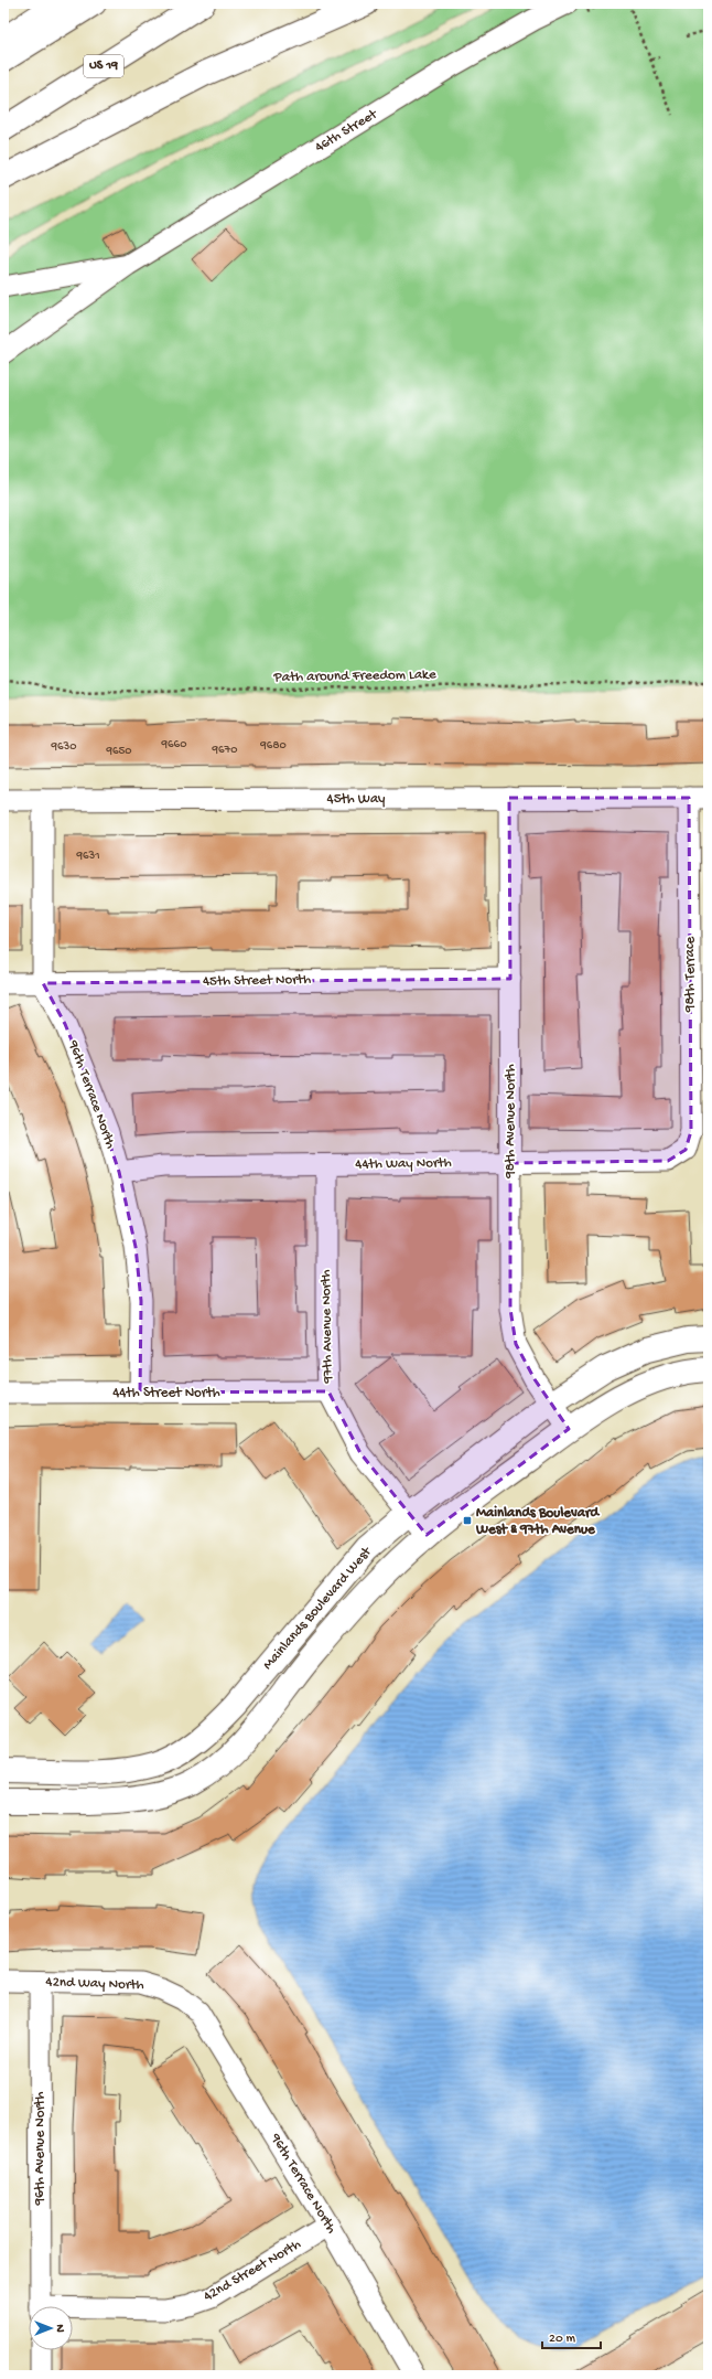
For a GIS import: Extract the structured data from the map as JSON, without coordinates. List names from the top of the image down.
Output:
{
  "streets": {
    "main road": ["US 19", "Mainlands Boulevard West"],
    "street": [
      "46th Street",
      "45th Way",
      "98th Terrace",
      "45th Street North",
      "96th Terrace North",
      "98th Avenue North",
      "44th Way North",
      "97th Avenue North",
      "44th Street North",
      "42nd Way North",
      "96th Avenue North",
      "42nd Street North"
    ],
    "path": ["Path around Freedom Lake"]
  },
  "crossings": [
    ["45th Way", "98th Terrace"],
    ["45th Way", "96th Terrace North"],
    ["45th Way", "98th Avenue North"],
    ["98th Terrace", "44th Way North"],
    ["45th Street North", "96th Terrace North"],
    ["45th Street North", "98th Avenue North"],
    ["96th Terrace North", "44th Way North"],
    ["96th Terrace North", "44th Street North"],
    ["96th Terrace North", "42nd Way North"],
    ["96th Terrace North", "42nd Street North"],
    ["98th Avenue North", "44th Way North"],
    ["98th Avenue North", "Mainlands Boulevard West"],
    ["44th Way North", "97th Avenue North"],
    ["97th Avenue North", "44th Street North"],
    ["97th Avenue North", "Mainlands Boulevard West"],
    ["42nd Way North", "96th Avenue North"]
  ],
  "places": {
    "transit": ["Mainlands Boulevard West & 97th Avenue"]
  },
  "house_numbers": [
    "9660",
    "9680",
    "9630",
    "9670",
    "9650",
    "9631"
  ],
  "scale_bar": "20 m",
  "north": "right"
}
